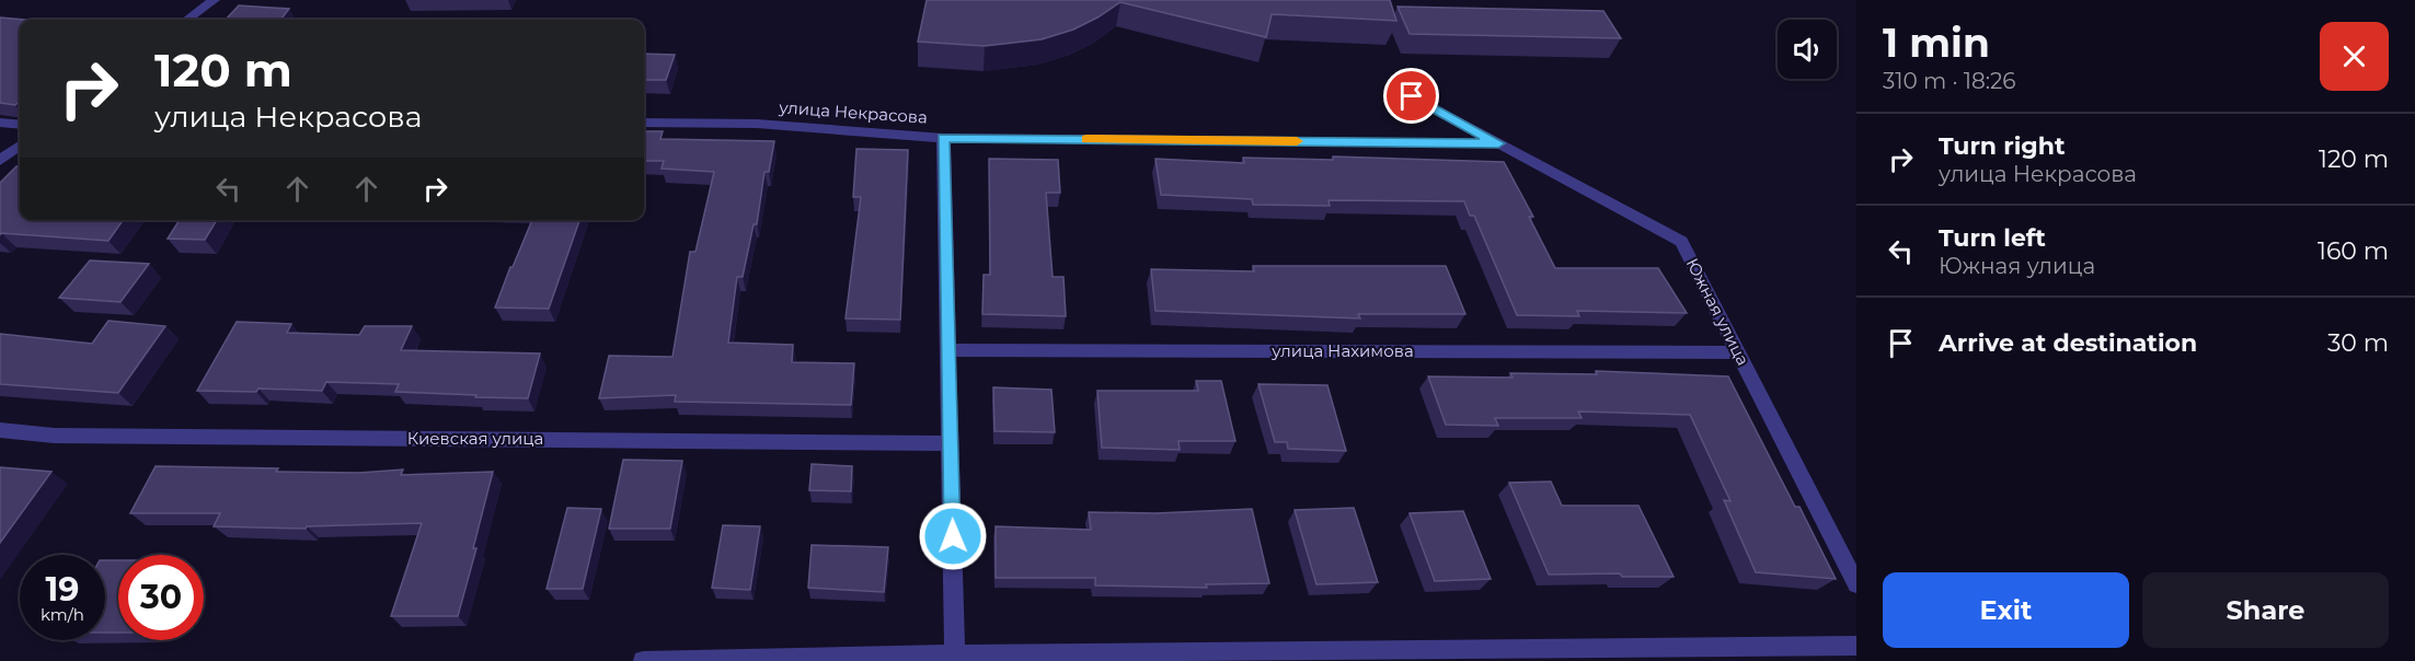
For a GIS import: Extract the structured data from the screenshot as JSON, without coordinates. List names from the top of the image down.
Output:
{
  "streets": {
    "street": [
      "улица Некрасова",
      "Южная улица",
      "улица Нахимова",
      "Киевская улица"
    ]
  },
  "crossings": [
    ["улица Некрасова", "Южная улица"],
    ["Южная улица", "улица Нахимова"]
  ],
  "page": {
    "heading": ["1 min", "310 m · 18:26"],
    "turn": ["120 m", "улица Некрасова"],
    "list": [
      {
        "name": "Turn right",
        "note": "улица Некрасова",
        "value": "120 m"
      },
      {
        "name": "Turn left",
        "note": "Южная улица",
        "value": "160 m"
      },
      {
        "name": "Arrive at destination",
        "value": "30 m"
      }
    ],
    "speed": "19 km/h",
    "limit": "30",
    "buttons": ["Exit", "Share"]
  }
}
